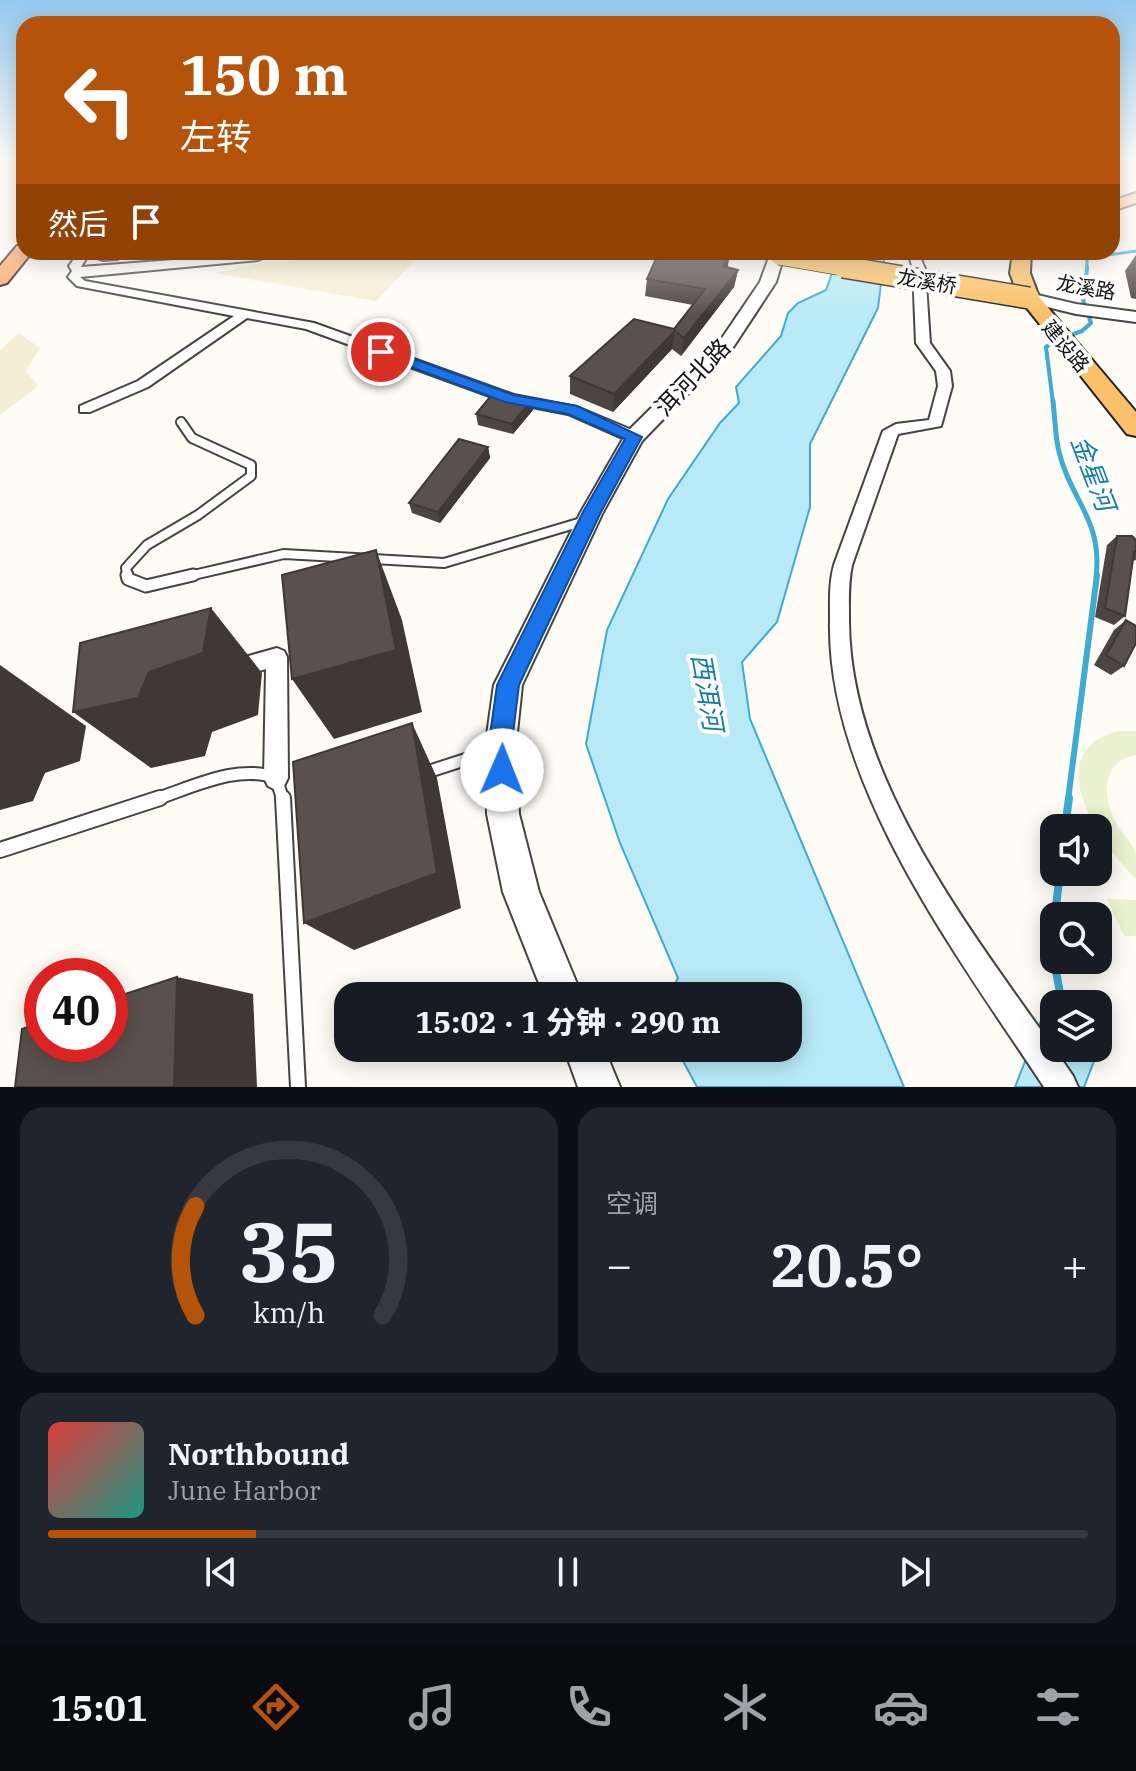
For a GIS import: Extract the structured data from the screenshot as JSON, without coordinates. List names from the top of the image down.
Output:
{
  "streets": {
    "main road": ["龙溪桥", "建设路"],
    "street": ["龙溪路", "洱河北路"]
  },
  "crossings": [
    ["龙溪桥", "龙溪路"],
    ["龙溪桥", "建设路"],
    ["龙溪路", "建设路"]
  ],
  "water": ["金星河", "西洱河"],
  "page": {
    "turn": ["150 m", "左转"],
    "then": "然后",
    "limit": "40",
    "trip": "15:02 · 1 分钟 · 290 m",
    "tile": "空调",
    "heat": ["−", "20.5°", "+"],
    "song": ["Northbound", "June Harbor"],
    "tabs": "15:01",
    "gauge": ["35", "km/h"]
  }
}
